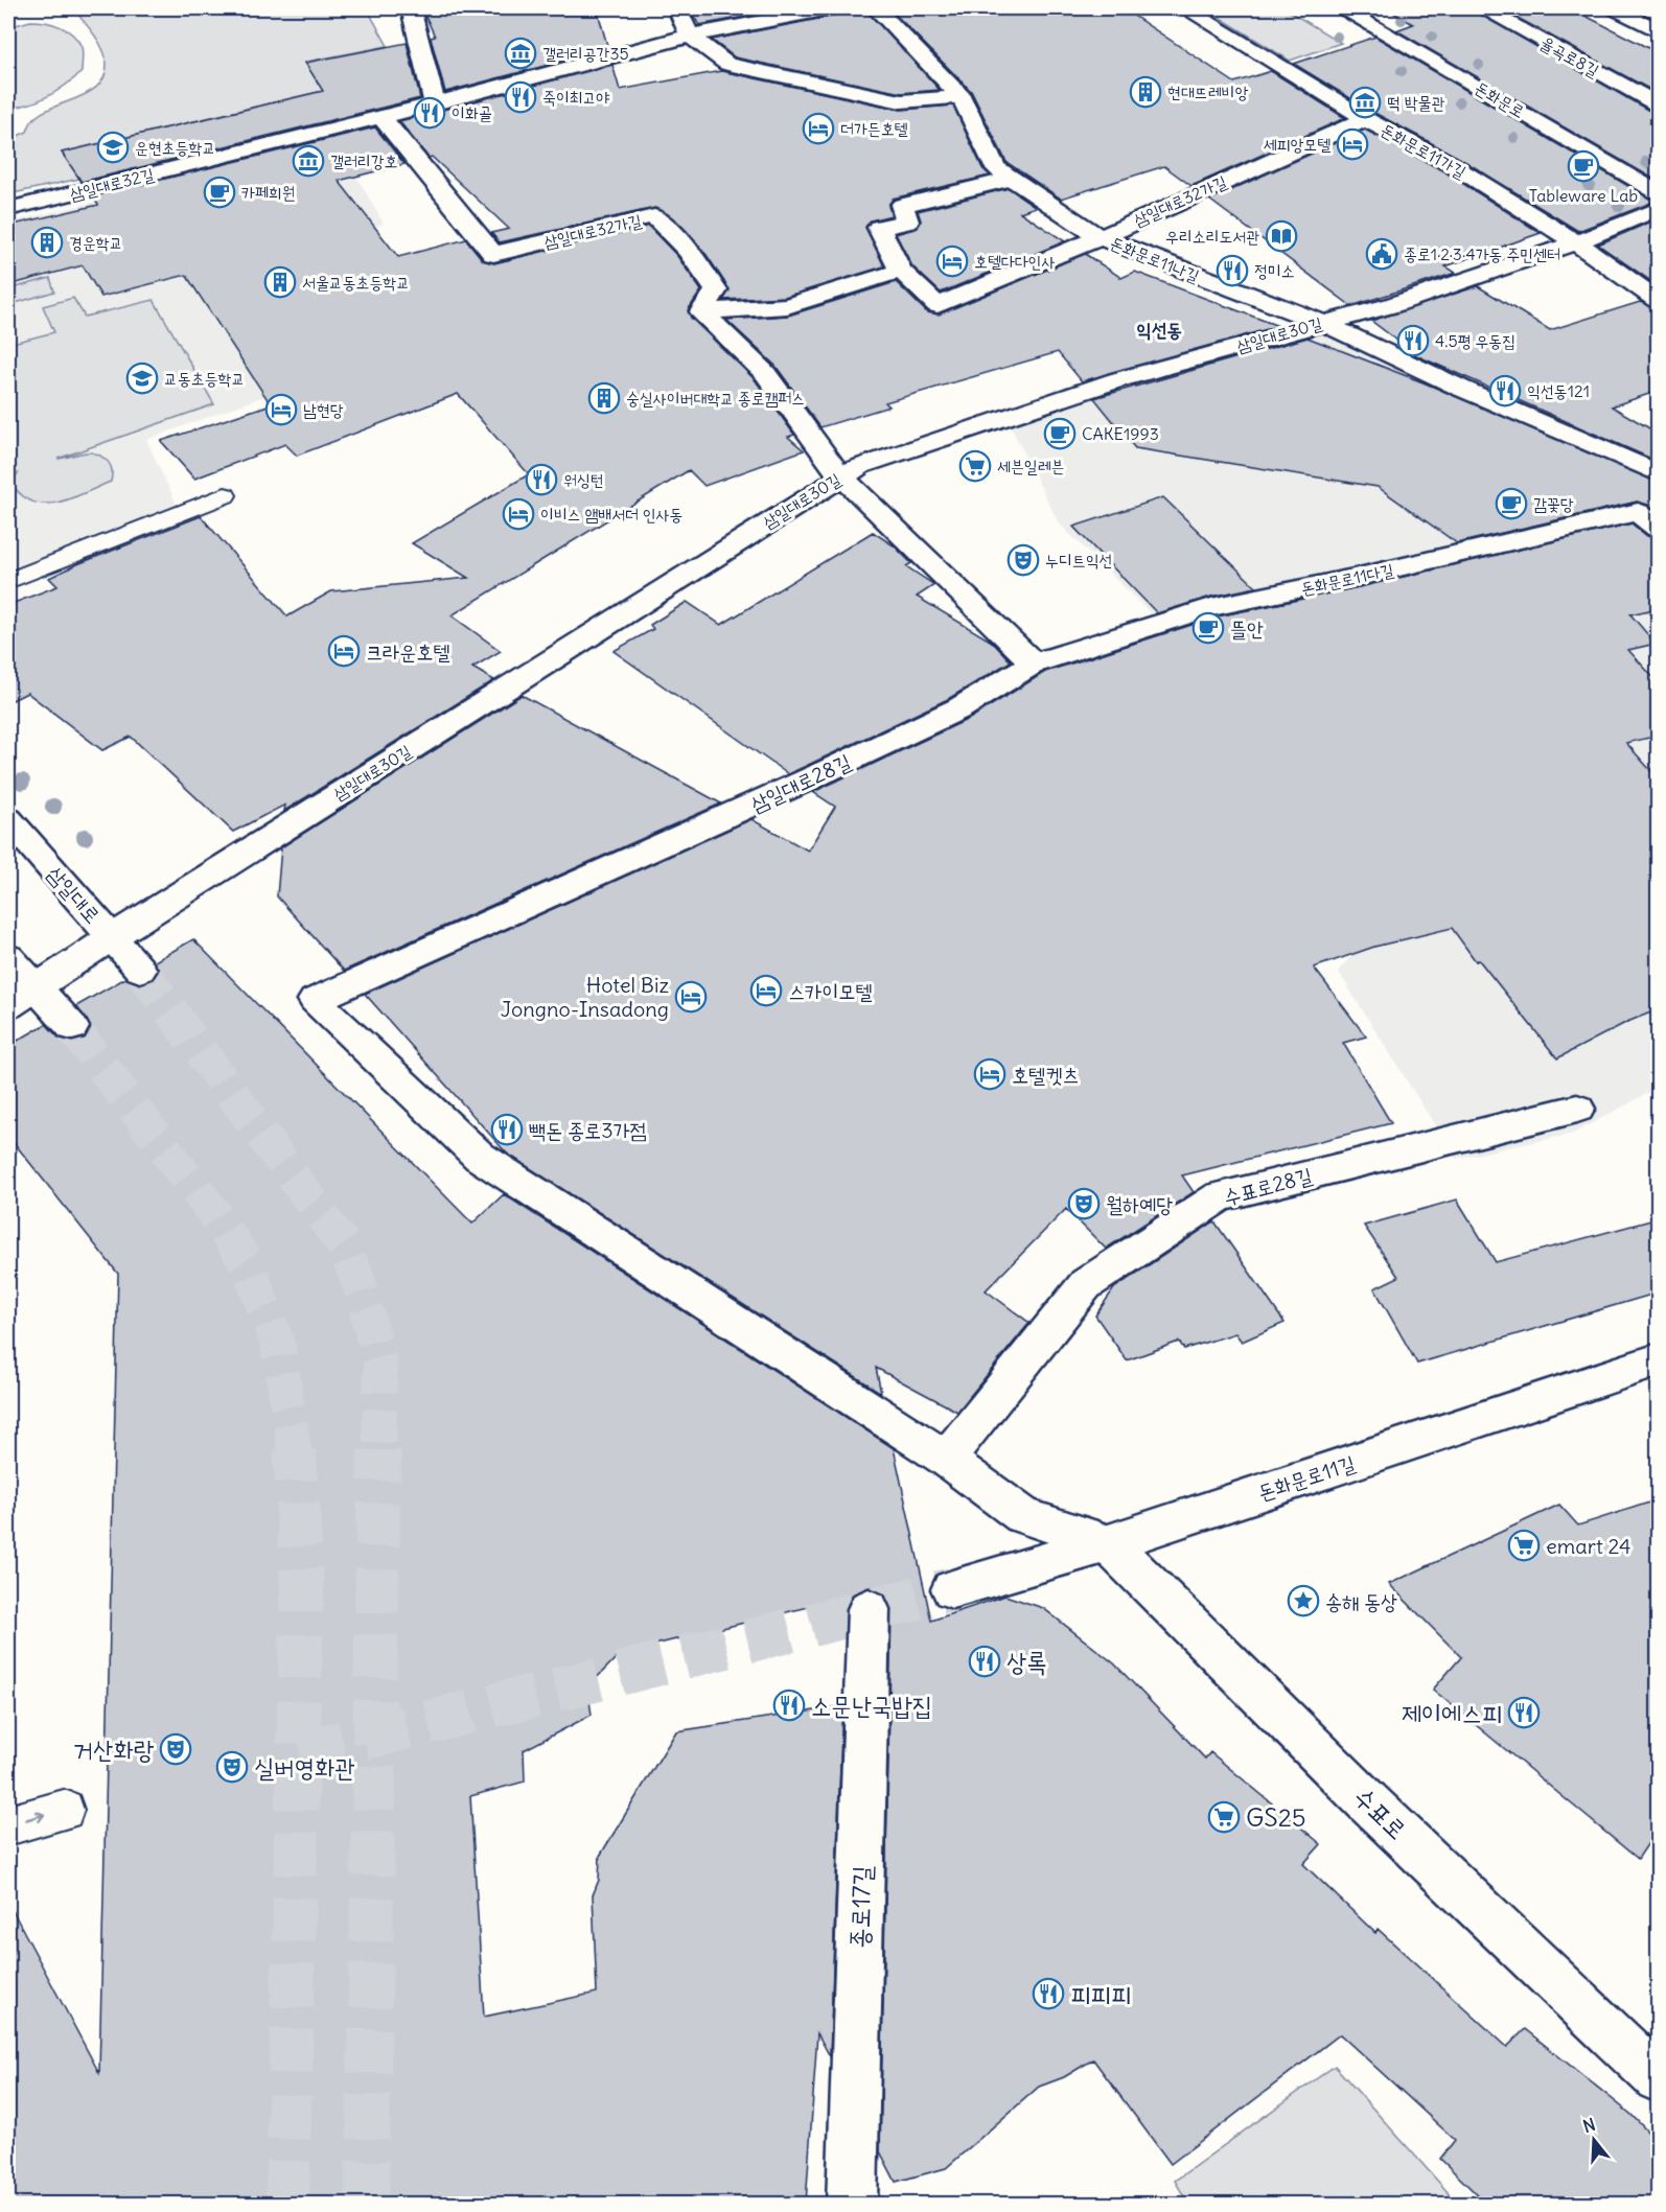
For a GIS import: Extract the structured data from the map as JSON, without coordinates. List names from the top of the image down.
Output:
{
  "streets": {
    "street": [
      "율곡로8길",
      "돈화문로",
      "돈화문로11가길",
      "삼일대로32길",
      "삼일대로32가길",
      "돈화문로11나길",
      "삼일대로30길",
      "돈화문로11다길",
      "삼일대로28길",
      "삼일대로",
      "수표로28길",
      "돈화문로11길",
      "수표로",
      "종로17길"
    ]
  },
  "crossings": [
    ["돈화문로11가길", "삼일대로32가길"],
    ["돈화문로11가길", "삼일대로30길"],
    ["삼일대로32길", "삼일대로32가길"],
    ["삼일대로32가길", "돈화문로11나길"],
    ["돈화문로11나길", "삼일대로30길"],
    ["삼일대로30길", "삼일대로"],
    ["돈화문로11다길", "삼일대로28길"],
    ["삼일대로28길", "수표로28길"],
    ["돈화문로11길", "수표로"]
  ],
  "districts": ["익선동"],
  "places": {
    "museum": ["갤러리공간35", "떡 박물관", "갤러리강호"],
    "building": [
      "현대뜨레비앙",
      "경운학교",
      "서울교동초등학교",
      "숭실사이버대학교 종로캠퍼스"
    ],
    "restaurant": [
      "죽이최고야",
      "이화골",
      "정미소",
      "4.5평 우동집",
      "익선동121",
      "워싱턴",
      "빽돈 종로3가점",
      "상록",
      "소문난국밥집",
      "제이에스피",
      "피피피"
    ],
    "hotel": [
      "더가든호텔",
      "세피앙모텔",
      "호텔다다인사",
      "남현당",
      "이비스 앰배서더 인사동",
      "크라운호텔",
      "스카이모텔",
      "Hotel Biz Jongno-Insadong",
      "호텔켓츠"
    ],
    "school or university": ["운현초등학교", "교동초등학교"],
    "cafe": [
      "Tableware Lab",
      "카페희원",
      "CAKE1993",
      "감꽃당",
      "뜰안"
    ],
    "library": ["우리소리도서관"],
    "public building": ["종로1·2·3·4가동 주민센터"],
    "supermarket": ["세븐일레븐", "emart 24", "GS25"],
    "theatre": [
      "누디트익선",
      "월하예당",
      "거산화랑",
      "실버영화관"
    ],
    "place": ["송해 동상"]
  },
  "north": "top"
}
